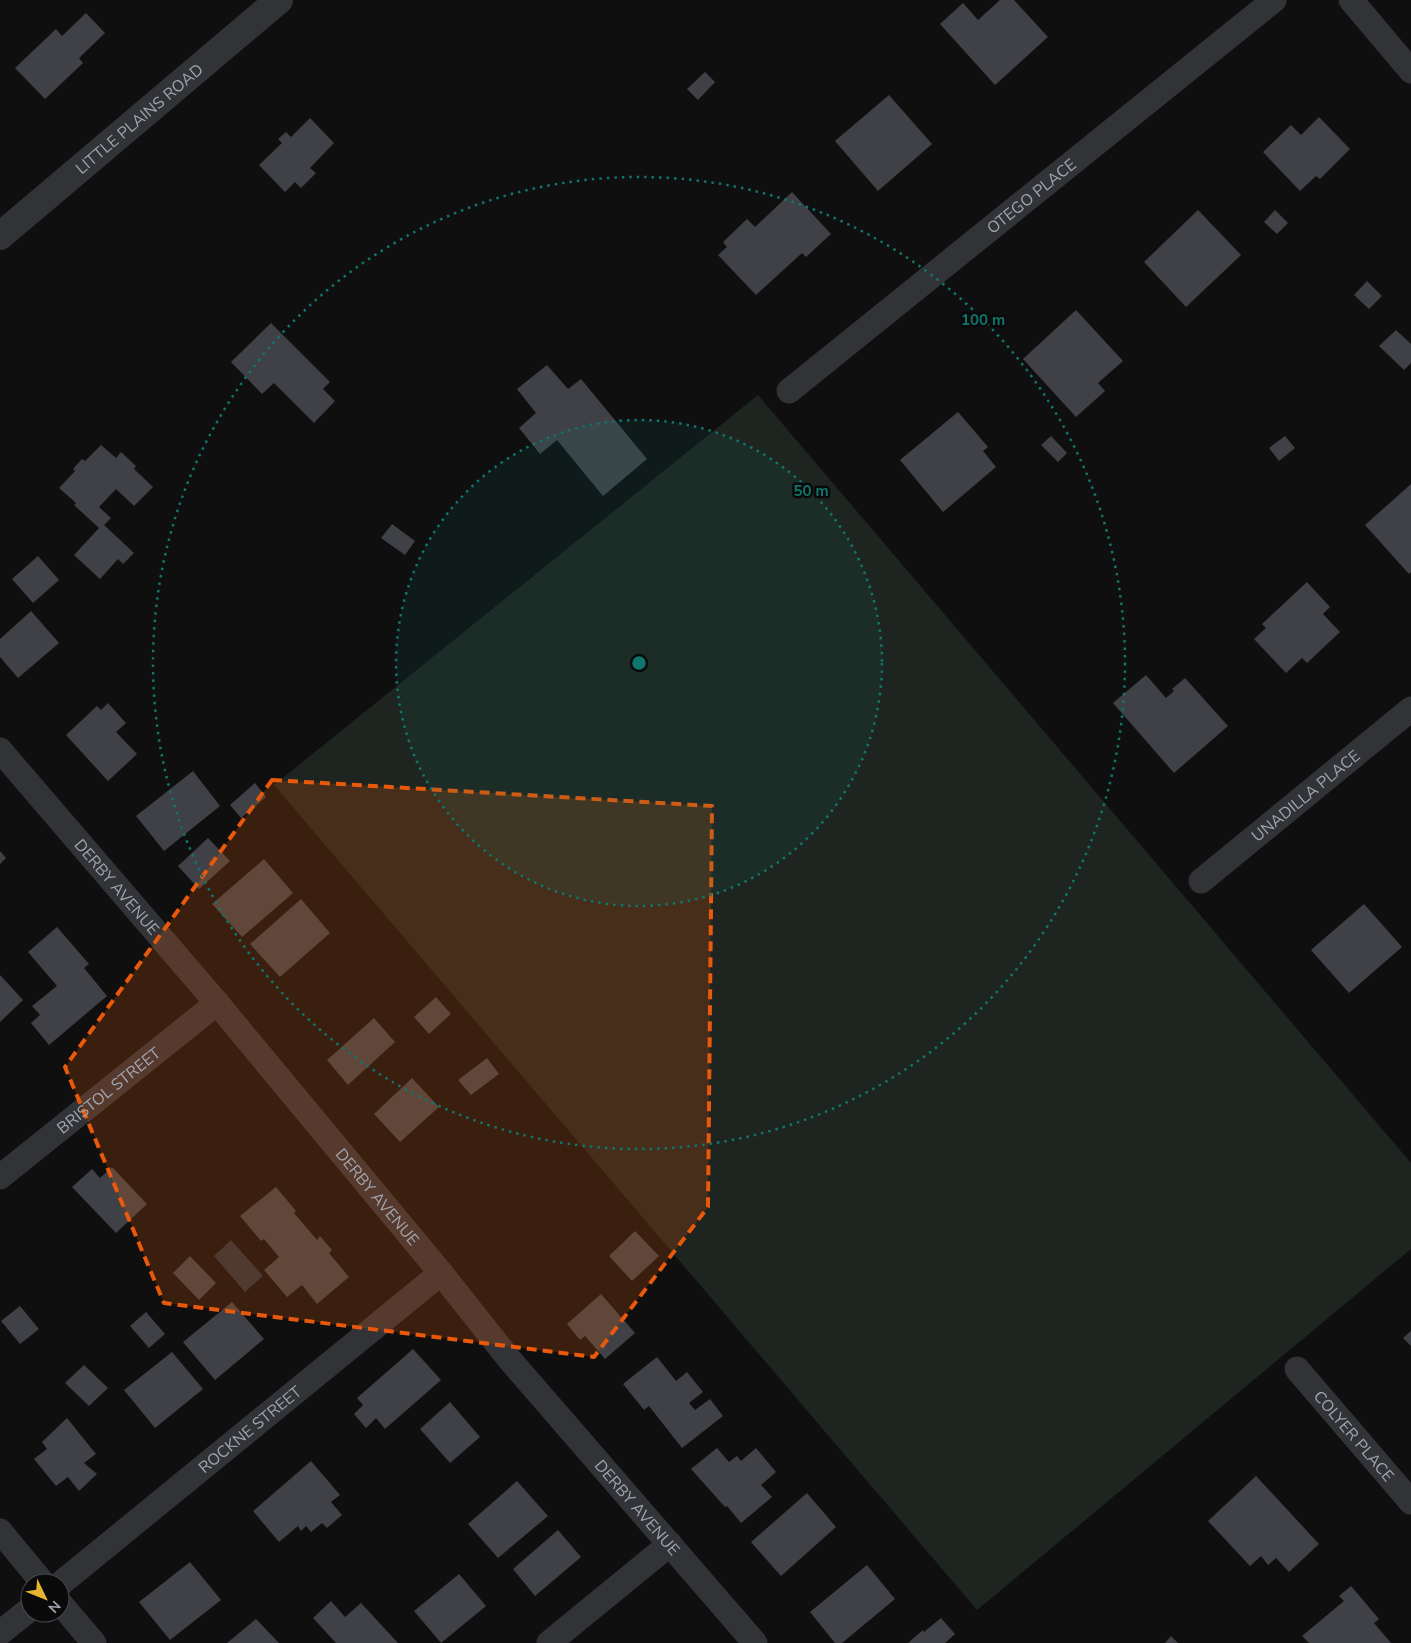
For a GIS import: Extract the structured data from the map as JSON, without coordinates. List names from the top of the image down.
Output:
{
  "streets": {
    "street": [
      "LITTLE PLAINS ROAD",
      "OTEGO PLACE",
      "UNADILLA PLACE",
      "DERBY AVENUE",
      "BRISTOL STREET",
      "ROCKNE STREET",
      "COLYER PLACE"
    ]
  },
  "crossings": [
    ["DERBY AVENUE", "BRISTOL STREET"],
    ["DERBY AVENUE", "ROCKNE STREET"]
  ],
  "north": "bottom right",
  "rings": ["100 m", "50 m"]
}
